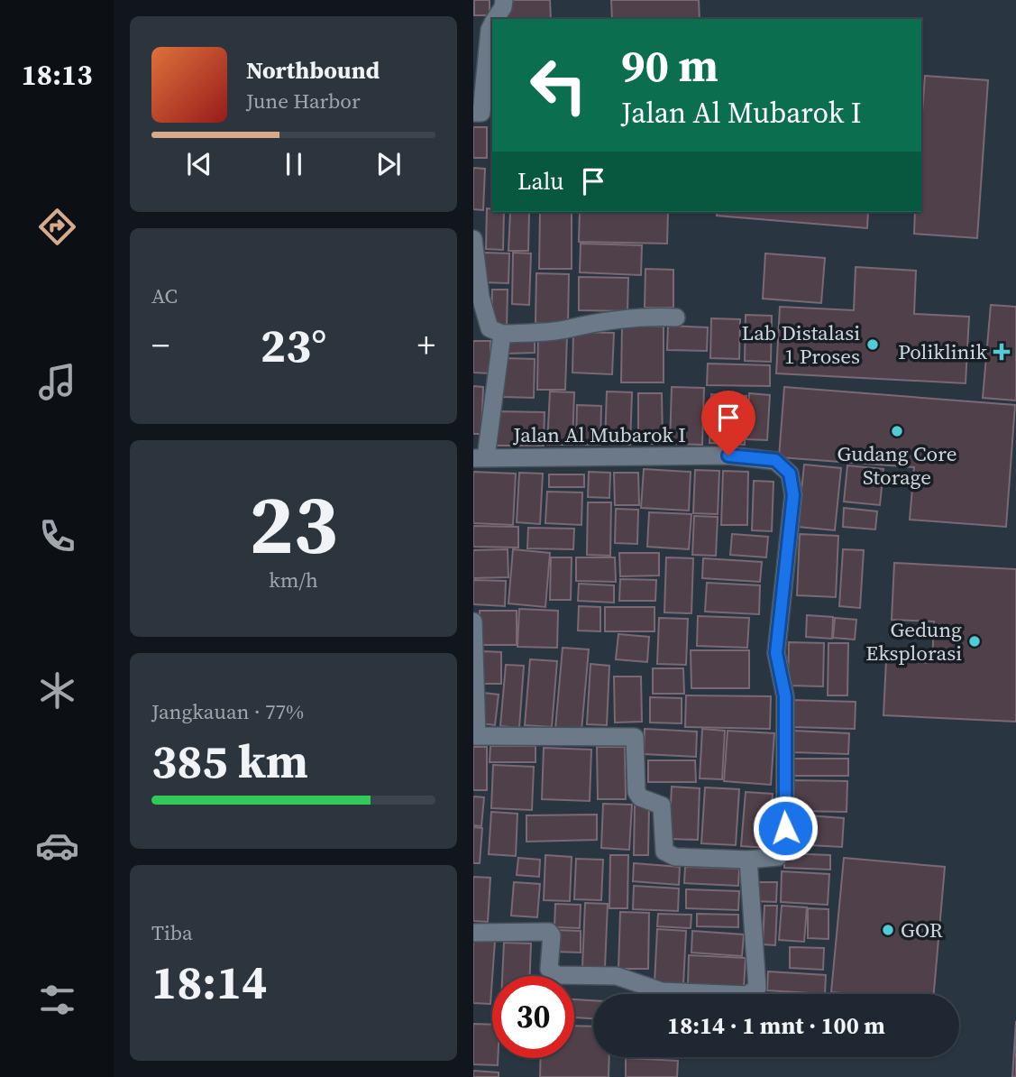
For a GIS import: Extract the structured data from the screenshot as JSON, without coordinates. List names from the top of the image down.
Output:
{
  "streets": {
    "street": ["Jalan Al Mubarok I"]
  },
  "places": {
    "other": [
      "Lab Distalasi 1 Proses",
      "Gudang Core Storage",
      "Gedung Eksplorasi",
      "GOR"
    ],
    "health": ["Poliklinik"]
  },
  "page": {
    "tabs": "18:13",
    "turn": ["90 m", "Jalan Al Mubarok I"],
    "song": ["Northbound", "June Harbor"],
    "then": "Lalu",
    "tile": [
      "AC",
      ["23", "km/h"],
      ["Jangkauan · 77%", "385 km"],
      ["Tiba", "18:14"]
    ],
    "heat": ["−", "23°", "+"],
    "limit": "30",
    "trip": "18:14 · 1 mnt · 100 m"
  }
}
